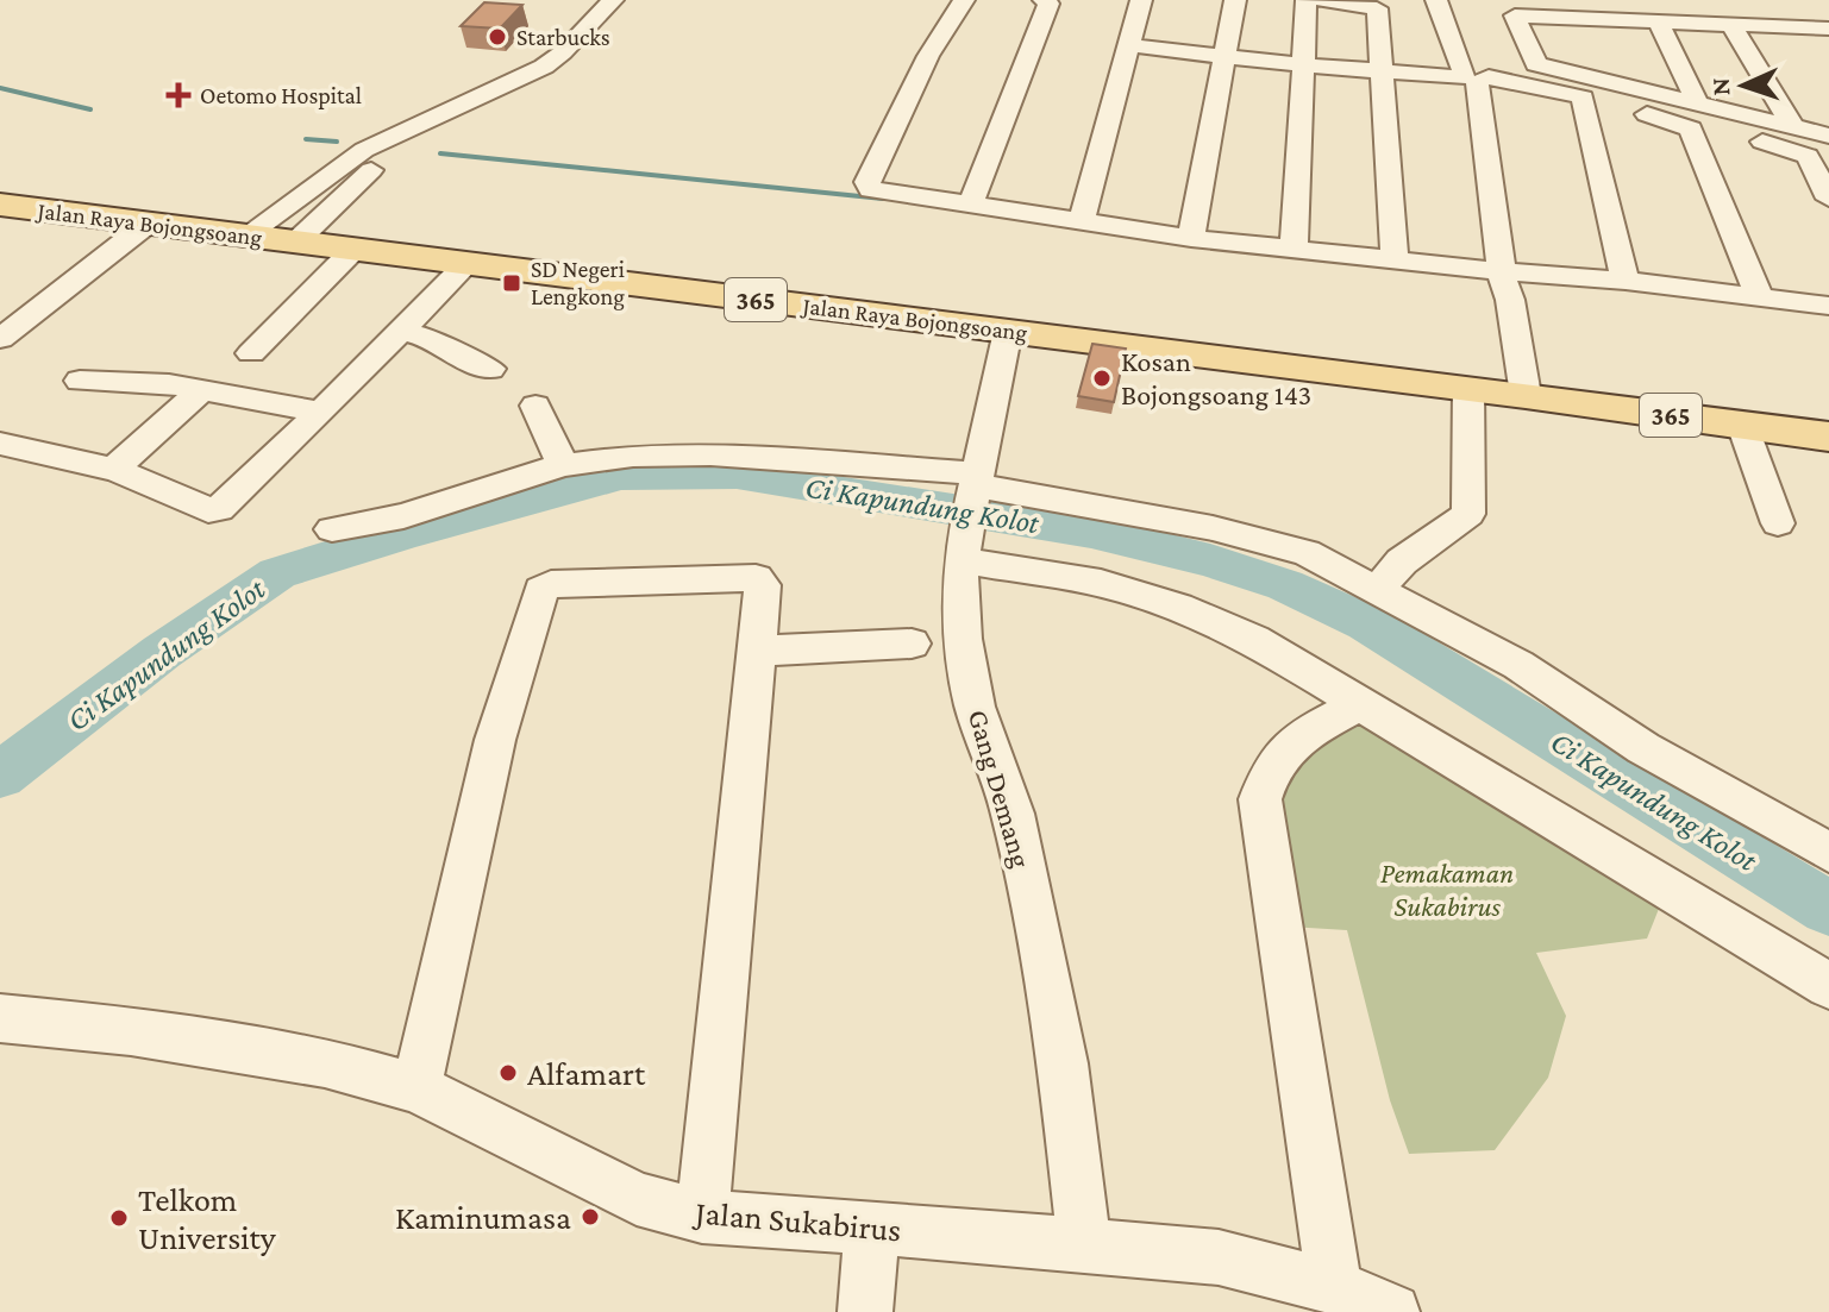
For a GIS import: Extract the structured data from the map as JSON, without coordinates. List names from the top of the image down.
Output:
{
  "streets": {
    "main road": ["Jalan Raya Bojongsoang", "365"],
    "street": ["Gang Demang", "Jalan Sukabirus"]
  },
  "crossings": [
    ["Jalan Raya Bojongsoang", "Gang Demang"],
    ["Gang Demang", "Jalan Sukabirus"]
  ],
  "water": ["Ci Kapundung Kolot"],
  "parks": ["Pemakaman Sukabirus"],
  "places": {
    "other": [
      "Starbucks",
      "Kosan Bojongsoang 143",
      "Alfamart",
      "Kaminumasa",
      "Telkom University"
    ],
    "health": ["Oetomo Hospital"],
    "transit": ["SD Negeri Lengkong"]
  },
  "north": "left"
}
